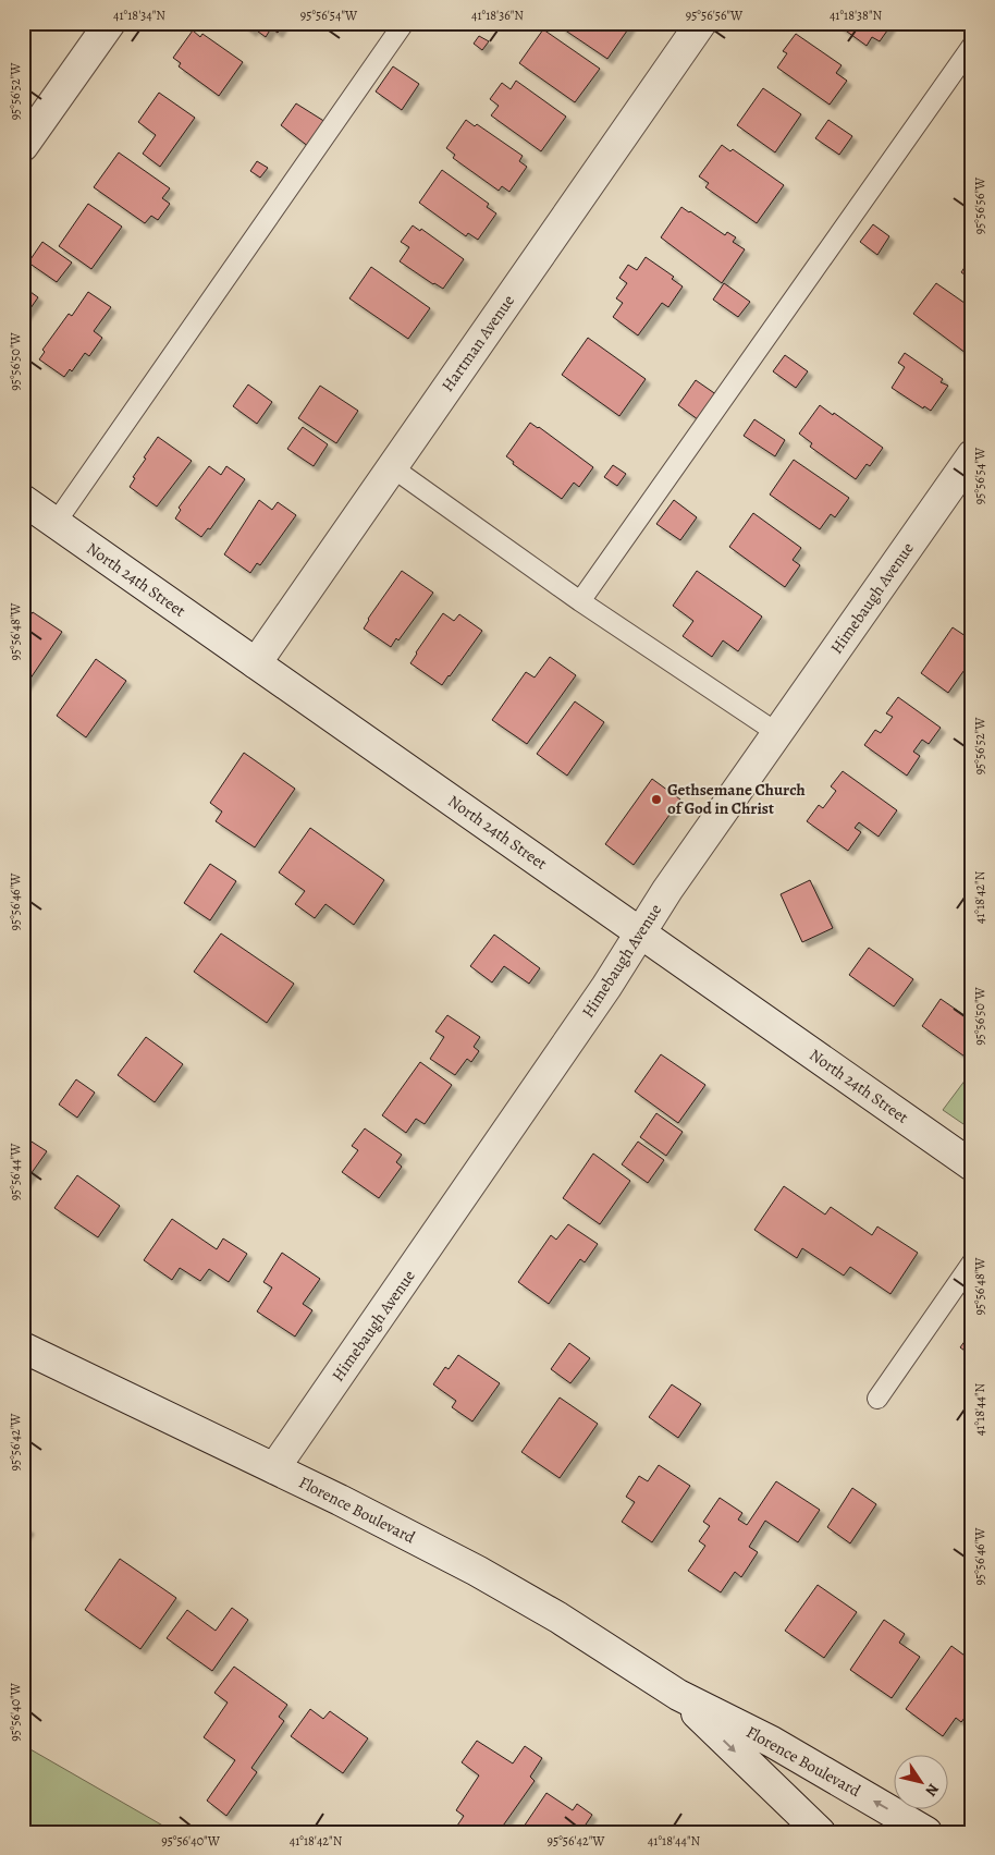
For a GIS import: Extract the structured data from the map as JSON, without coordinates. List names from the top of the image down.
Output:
{
  "streets": {
    "street": [
      "Hartman Avenue",
      "North 24th Street",
      "Himebaugh Avenue",
      "Florence Boulevard"
    ]
  },
  "crossings": [
    ["Hartman Avenue", "North 24th Street"],
    ["North 24th Street", "Himebaugh Avenue"],
    ["Himebaugh Avenue", "Florence Boulevard"]
  ],
  "places": ["Gethsemane Church of God in Christ"],
  "north": "bottom right",
  "coordinates": [
    "41°18'34\"N",
    "95°56'54\"W",
    "41°18'36\"N",
    "95°56'56\"W",
    "41°18'38\"N",
    "95°56'52\"W",
    "95°56'50\"W",
    "95°56'48\"W",
    "41°18'42\"N",
    "95°56'46\"W",
    "95°56'44\"W",
    "41°18'44\"N",
    "95°56'42\"W",
    "95°56'40\"W"
  ]
}
